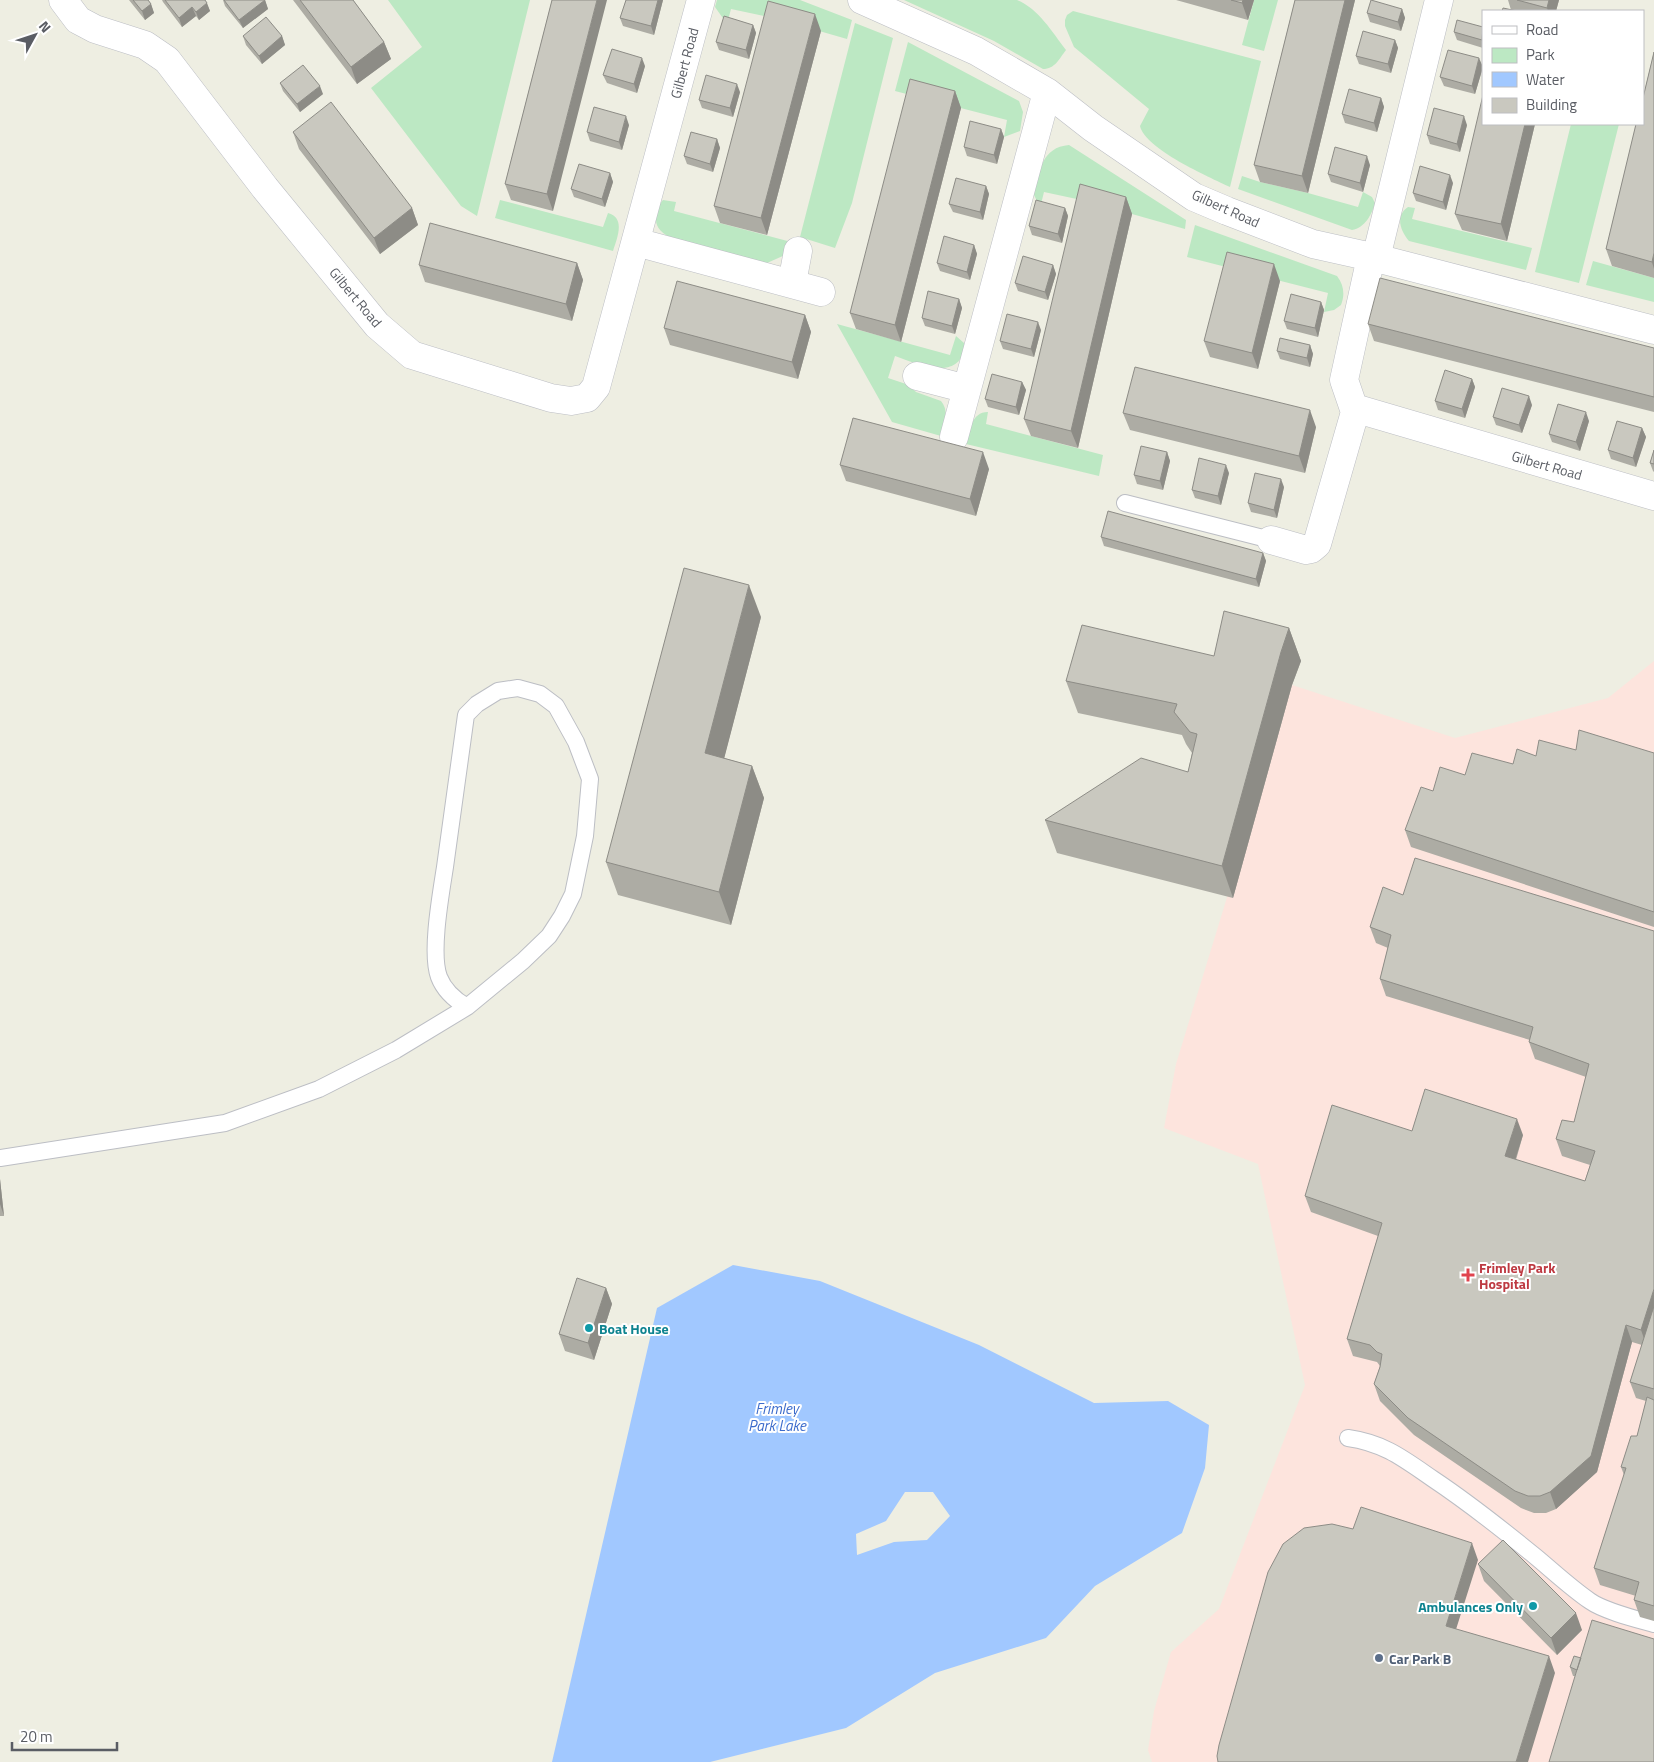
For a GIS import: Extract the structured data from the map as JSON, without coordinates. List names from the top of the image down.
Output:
{
  "streets": {
    "street": ["Gilbert Road"]
  },
  "water": ["Frimley Park Lake"],
  "places": {
    "health": ["Frimley Park Hospital"],
    "other": ["Boat House", "Ambulances Only", "Car Park B"]
  },
  "legend": [
    "Road",
    "Park",
    "Water",
    "Building"
  ],
  "scale_bar": "20 m",
  "north": "top right"
}
